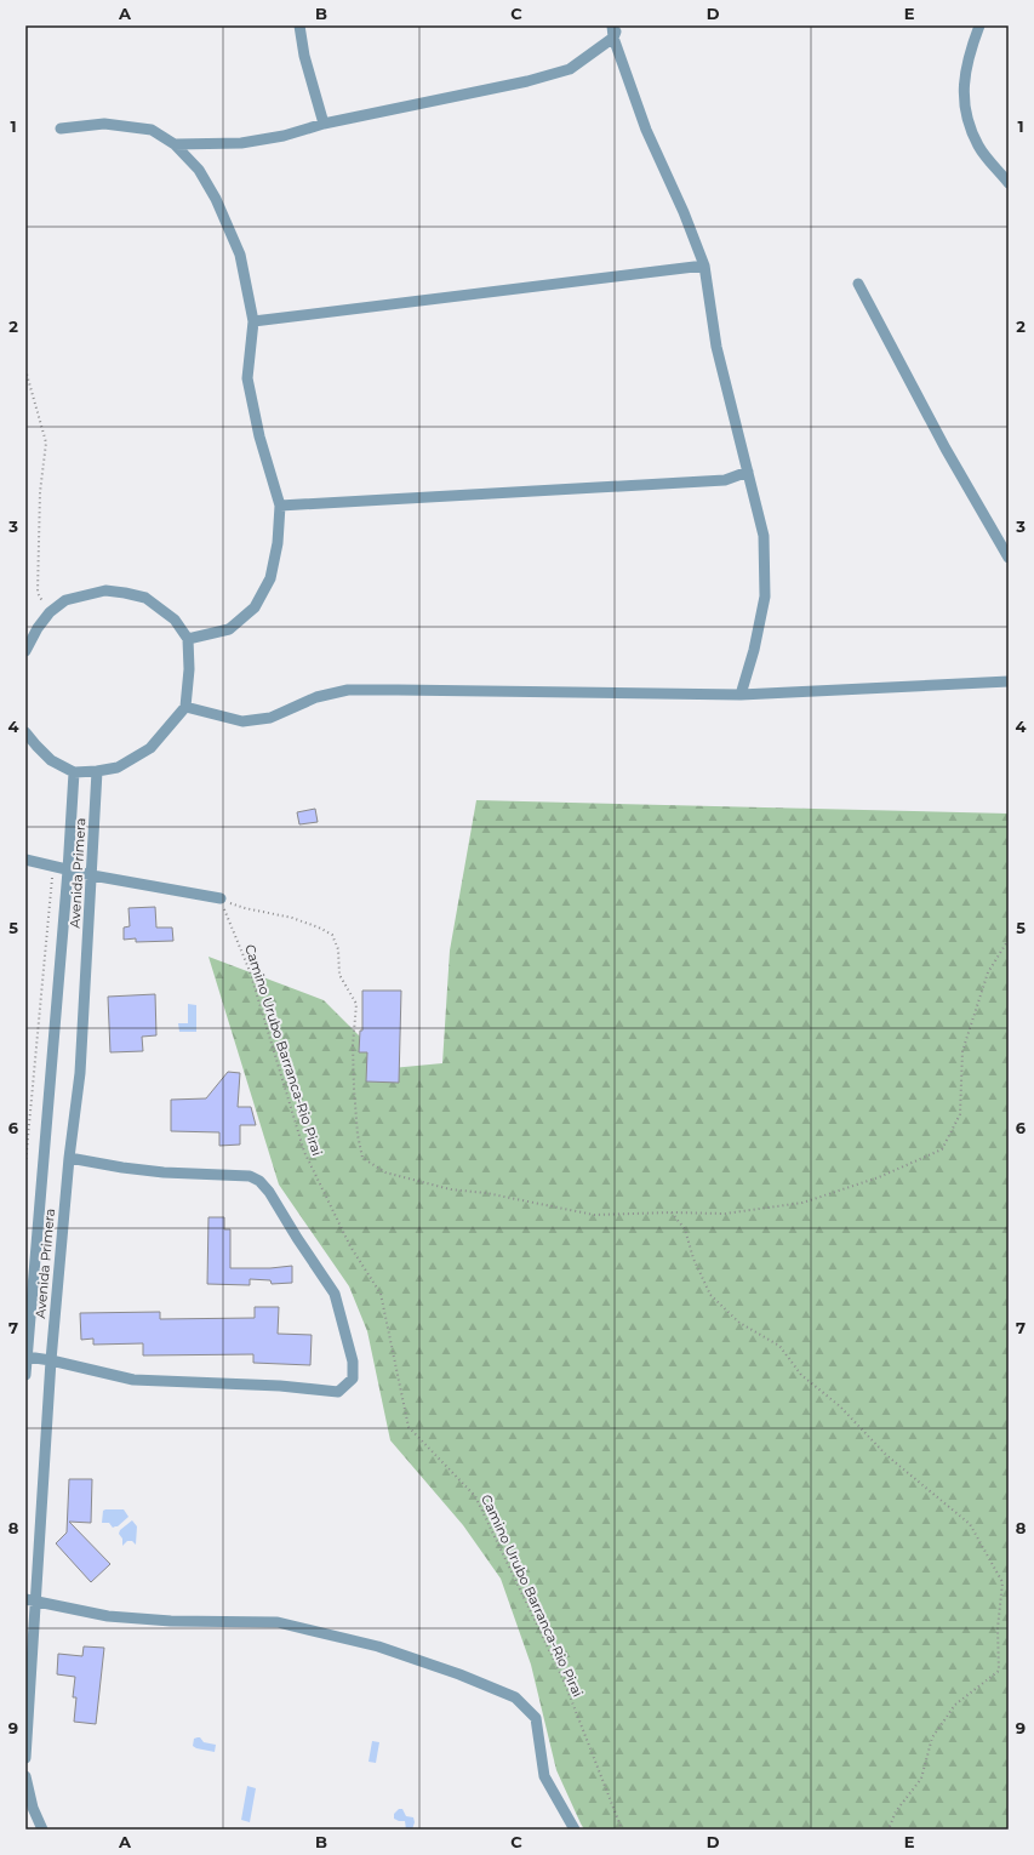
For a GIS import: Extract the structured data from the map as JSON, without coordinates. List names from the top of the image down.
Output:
{
  "streets": {
    "street": ["Avenida Primera"],
    "path": ["Camino Urubo Barranca-Rio Pirai"]
  },
  "grid": {
    "columns": [
      "A",
      "B",
      "C",
      "D",
      "E"
    ],
    "rows": [
      "1",
      "2",
      "3",
      "4",
      "5",
      "6",
      "7",
      "8",
      "9"
    ]
  }
}
